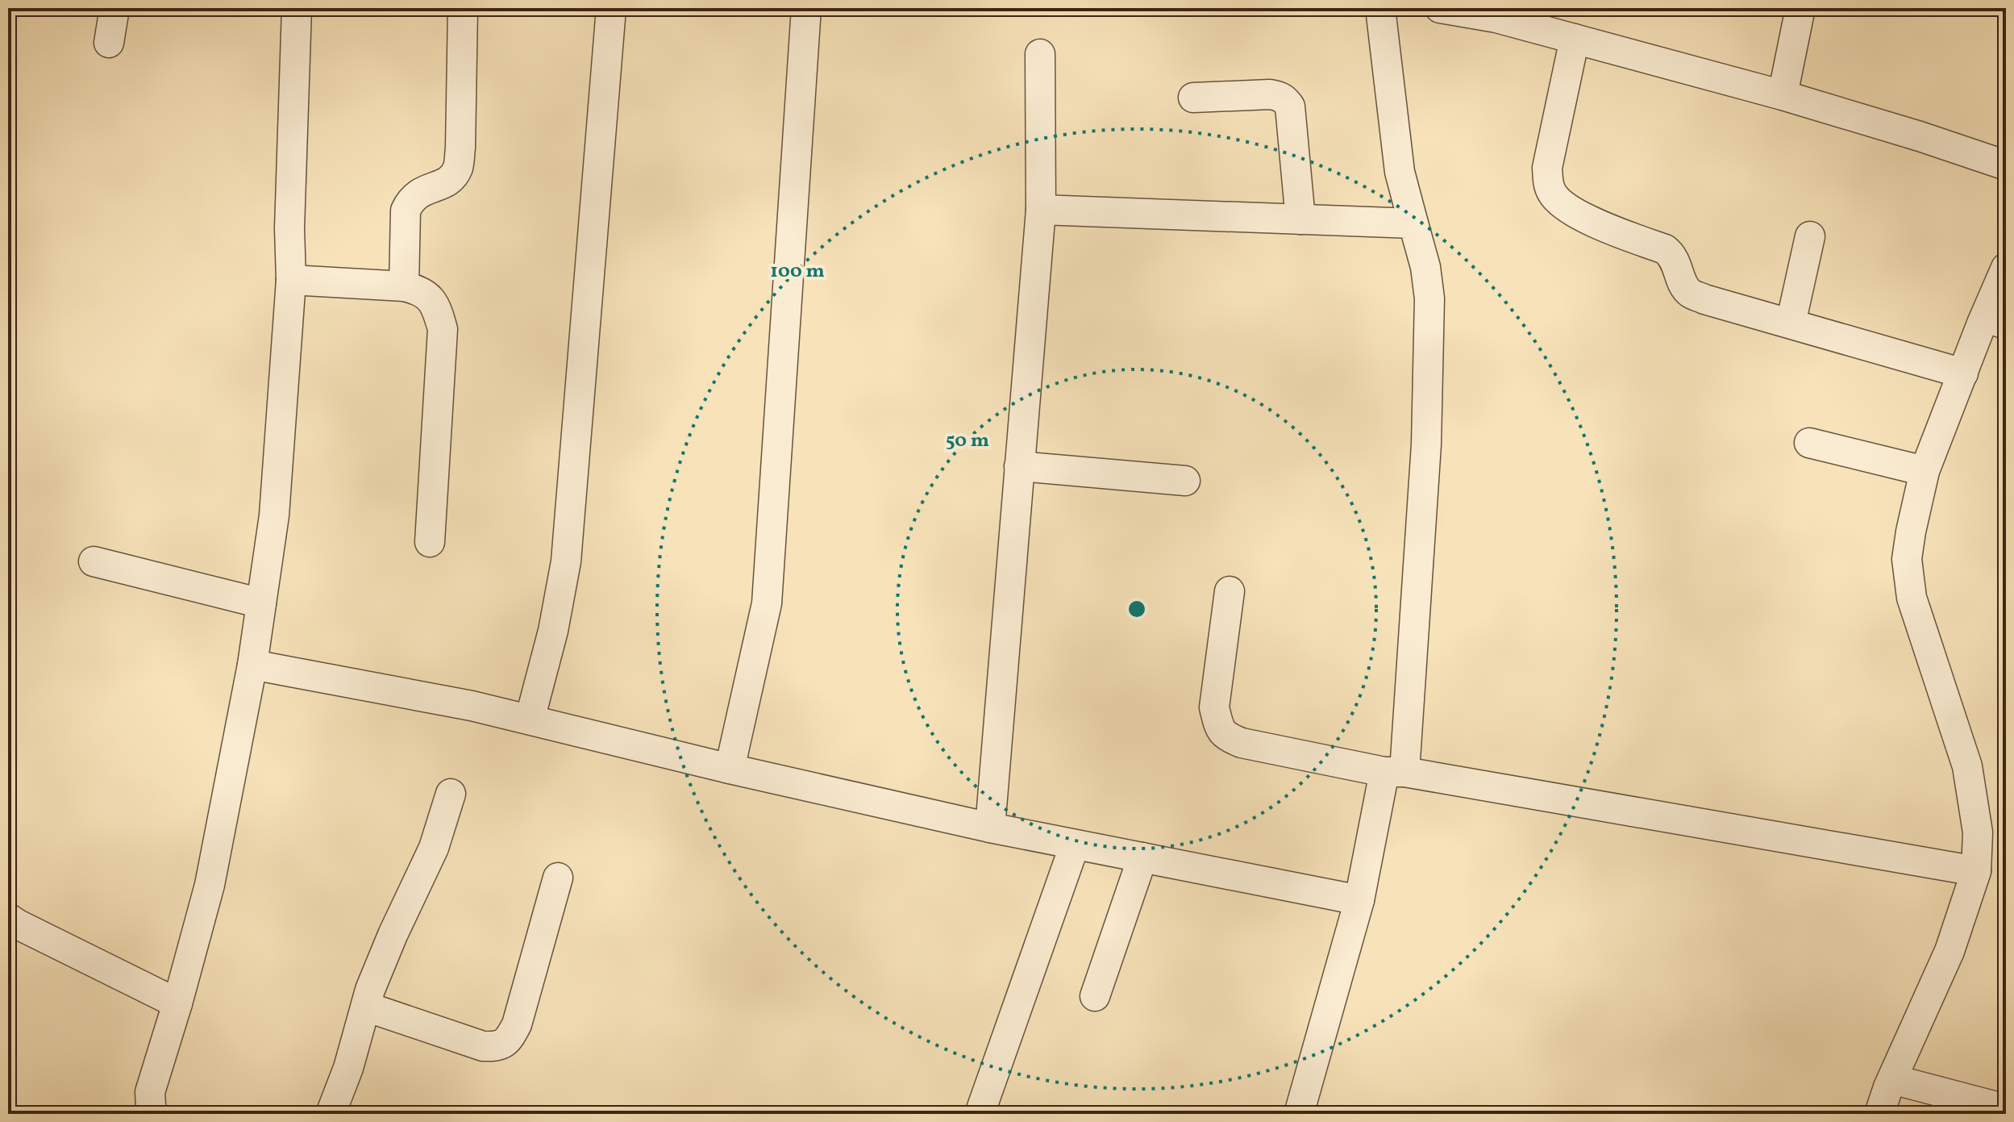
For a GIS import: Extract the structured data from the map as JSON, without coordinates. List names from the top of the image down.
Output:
{
  "rings": ["100 m", "50 m"]
}
